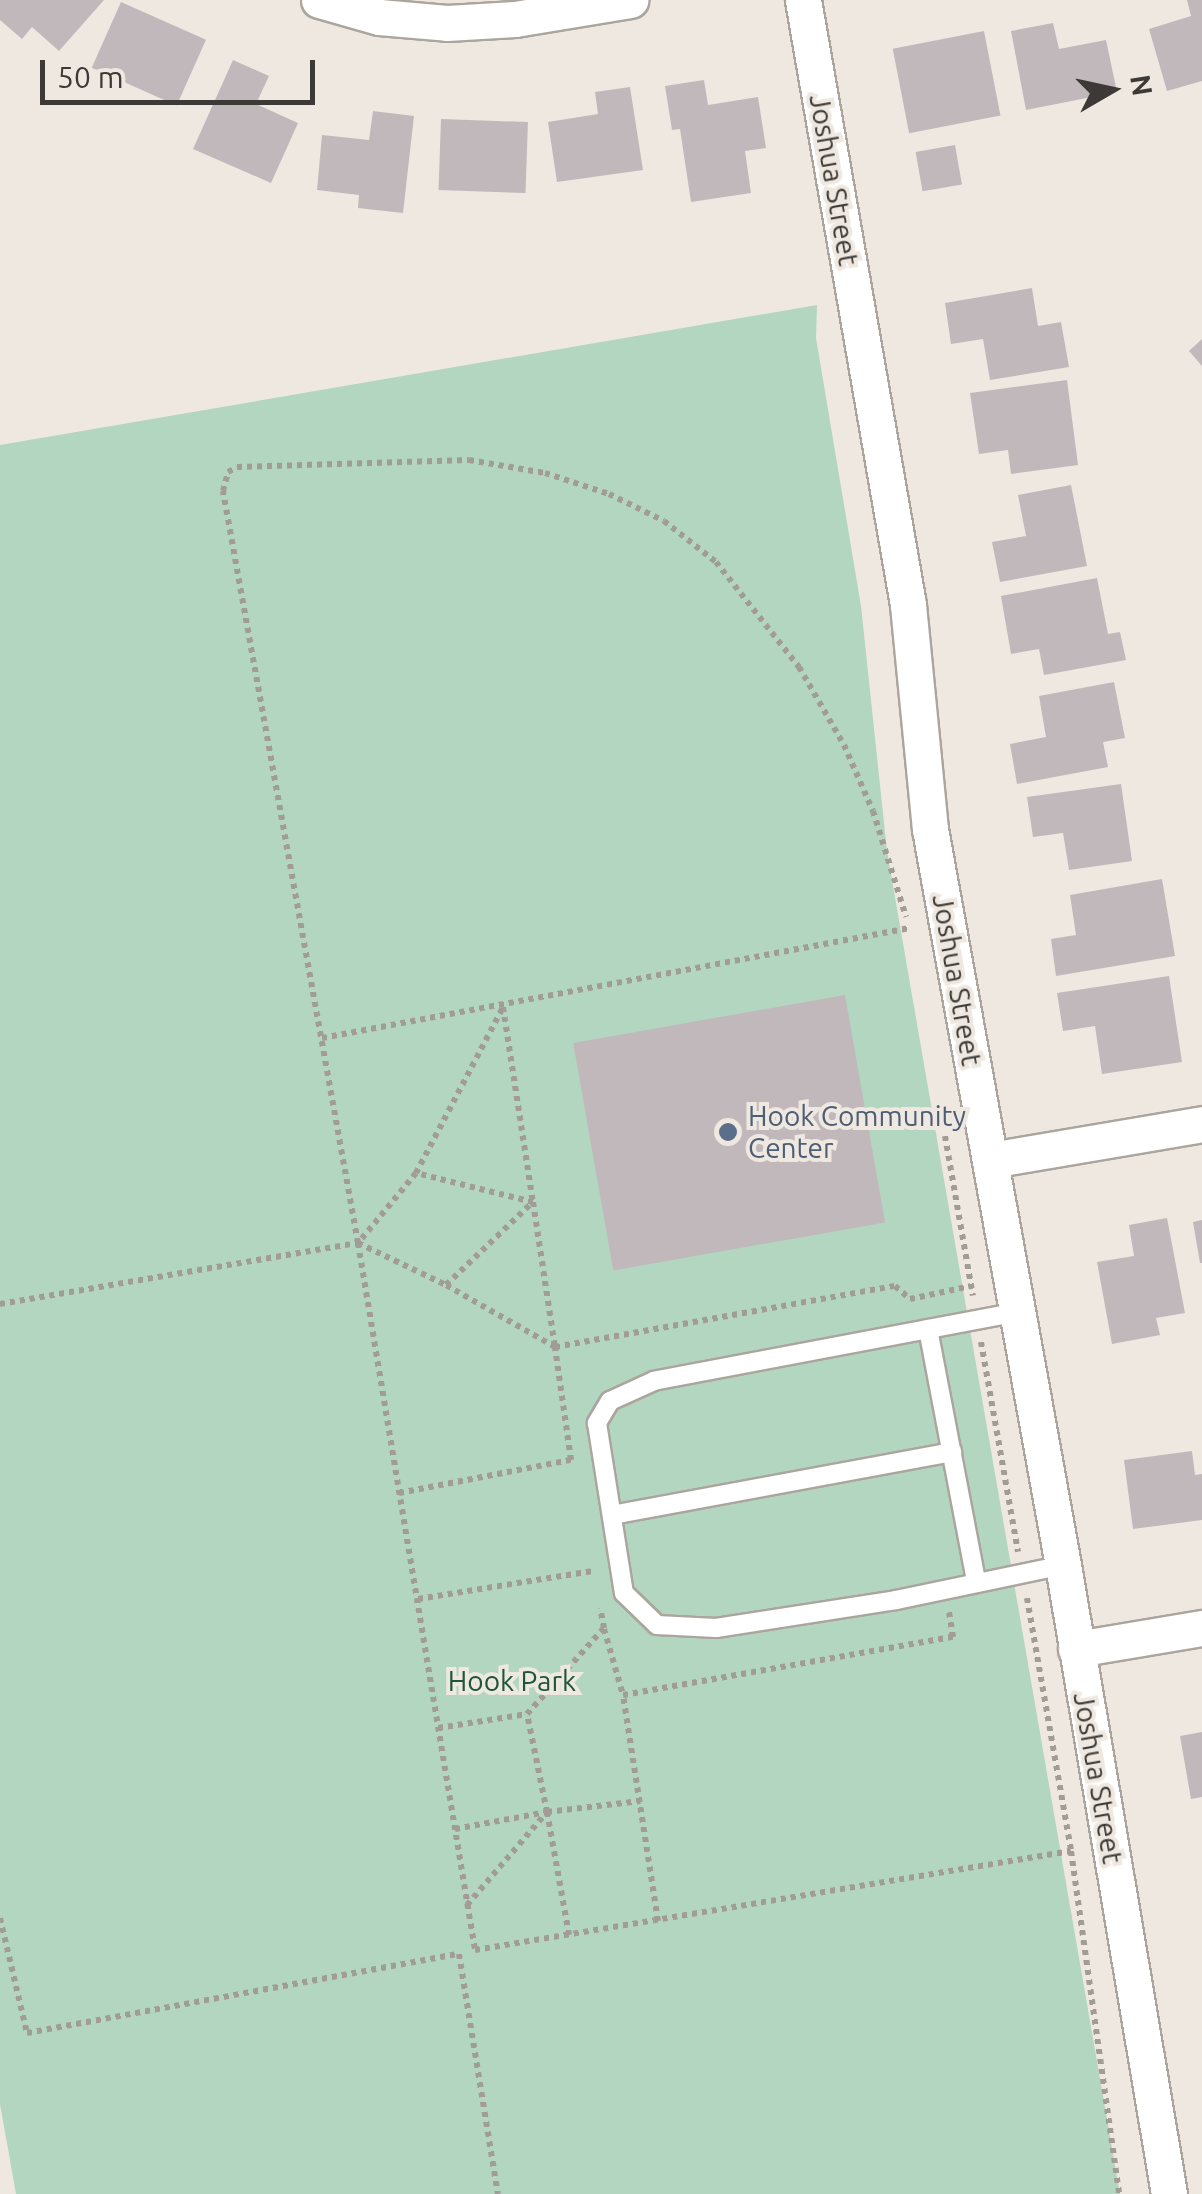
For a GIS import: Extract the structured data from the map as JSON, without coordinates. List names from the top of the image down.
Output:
{
  "streets": {
    "street": ["Joshua Street"]
  },
  "parks": ["Hook Park"],
  "places": ["Hook Community Center"],
  "scale_bar": "50 m",
  "north": "right"
}
